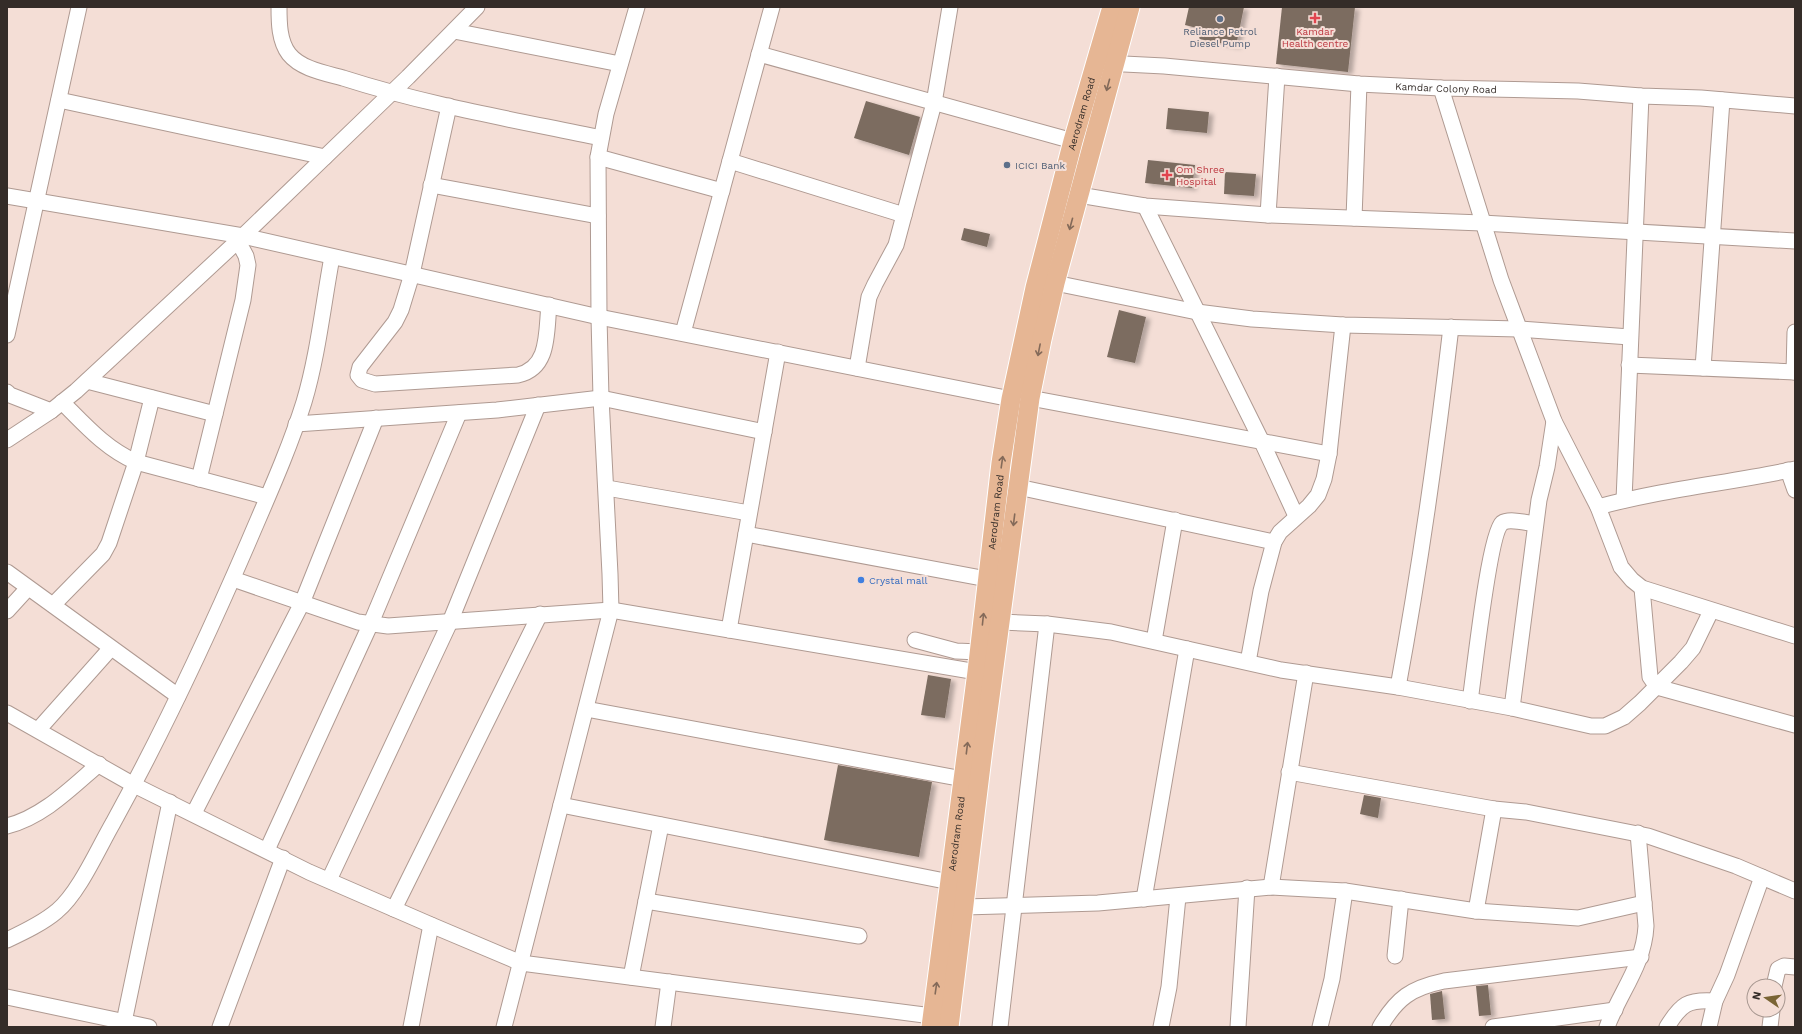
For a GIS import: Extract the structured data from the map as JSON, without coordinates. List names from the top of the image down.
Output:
{
  "streets": {
    "main road": ["Aerodram Road"],
    "street": ["Kamdar Colony Road"]
  },
  "crossings": [
    ["Kamdar Colony Road", "Aerodram Road"]
  ],
  "places": {
    "health": ["Kamdar Health centre", "Om Shree Hospital"],
    "other": ["Reliance Petrol Diesel Pump", "ICICI Bank", "Crystal mall"]
  },
  "north": "left"
}
